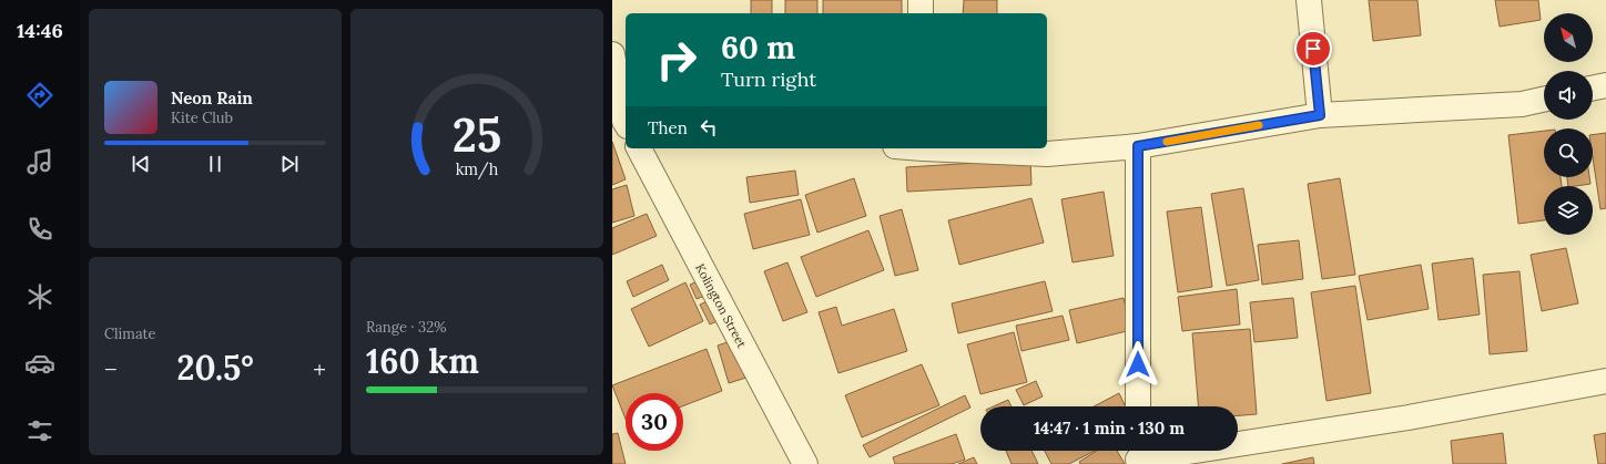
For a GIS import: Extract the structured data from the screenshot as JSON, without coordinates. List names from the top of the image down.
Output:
{
  "streets": {
    "street": ["Kolington Street"]
  },
  "north": "top left",
  "page": {
    "tabs": "14:46",
    "turn": ["60 m", "Turn right"],
    "song": ["Neon Rain", "Kite Club"],
    "then": "Then",
    "tile": [
      "Climate",
      ["Range · 32%", "160 km"]
    ],
    "heat": ["−", "20.5°", "+"],
    "limit": "30",
    "trip": "14:47 · 1 min · 130 m",
    "gauge": ["25", "km/h"]
  }
}
